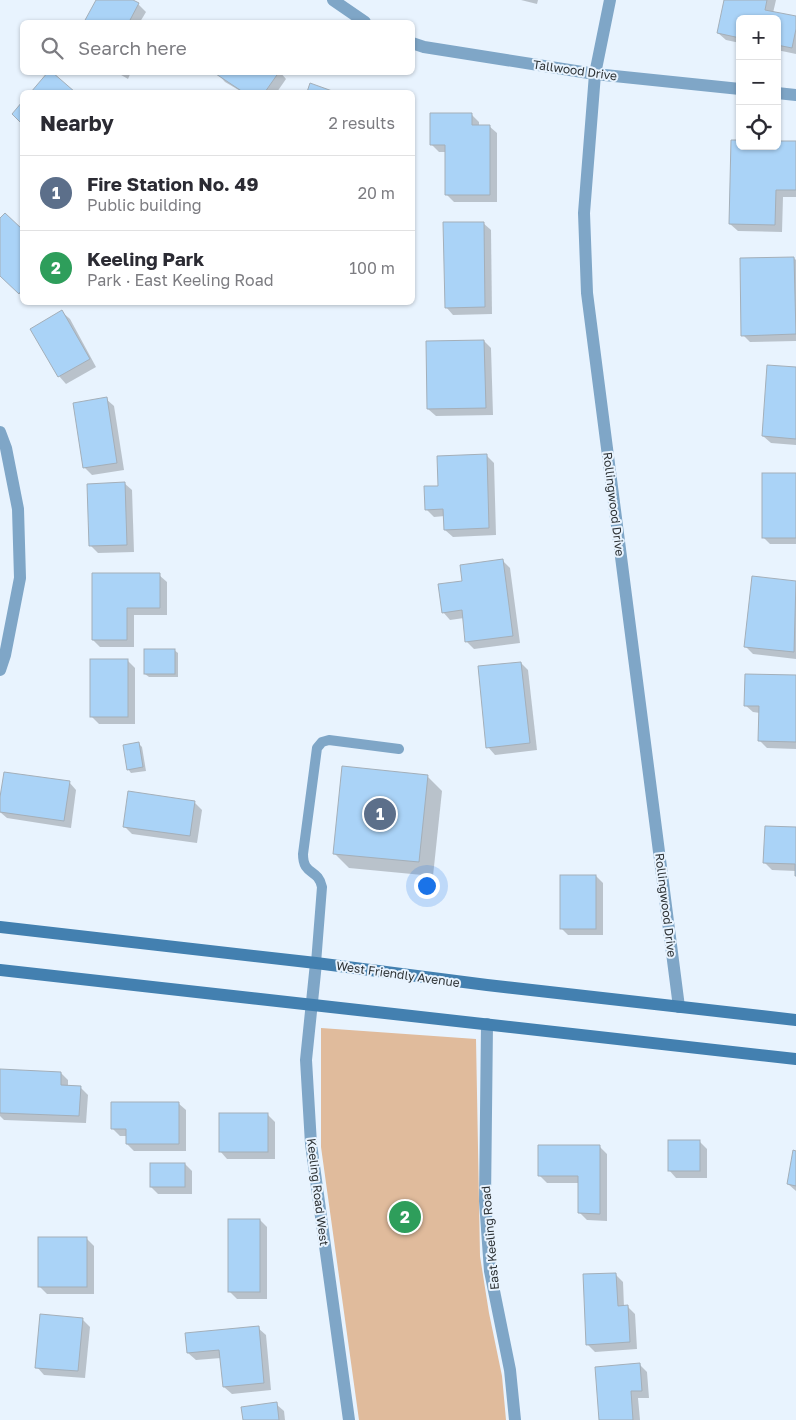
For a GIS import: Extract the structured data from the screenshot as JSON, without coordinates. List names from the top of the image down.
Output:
{
  "streets": {
    "main road": ["West Friendly Avenue"],
    "street": [
      "Tallwood Drive",
      "Rollingwood Drive",
      "Keeling Road West",
      "East Keeling Road"
    ]
  },
  "crossings": [
    ["Tallwood Drive", "Rollingwood Drive"],
    ["Rollingwood Drive", "West Friendly Avenue"],
    ["West Friendly Avenue", "Keeling Road West"]
  ],
  "page": {
    "map_buttons": ["+", "−"],
    "search": "Search here",
    "heading": ["Nearby", "2 results"],
    "list": [
      {
        "mark": "1",
        "name": "Fire Station No. 49",
        "note": "Public building",
        "value": "20 m"
      },
      {
        "mark": "2",
        "name": "Keeling Park",
        "note": "Park · East Keeling Road",
        "value": "100 m"
      }
    ],
    "pins": ["1", "2"]
  }
}
